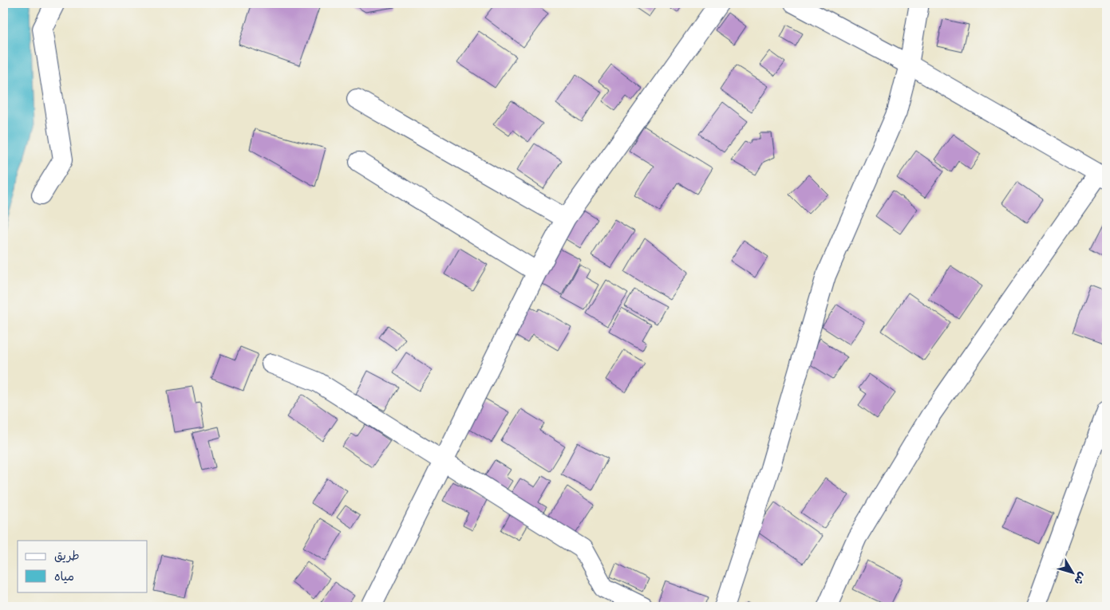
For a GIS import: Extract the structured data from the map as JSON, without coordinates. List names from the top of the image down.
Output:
{
  "legend": ["طريق", "مياه"],
  "north": "bottom right"
}
